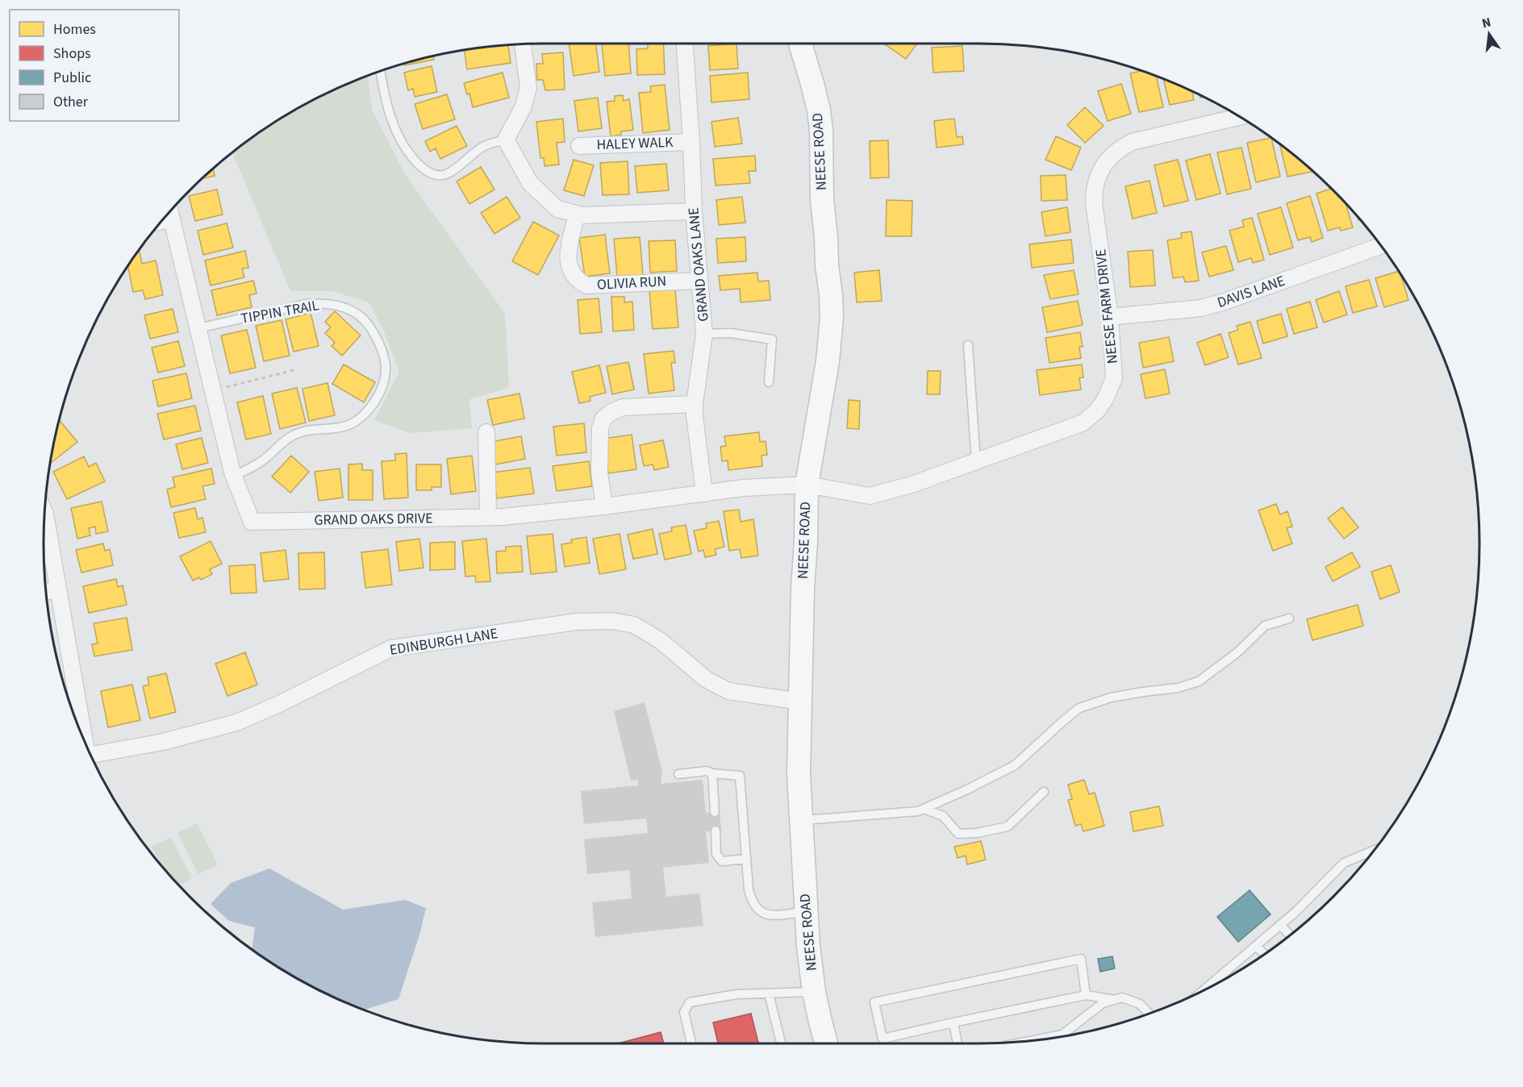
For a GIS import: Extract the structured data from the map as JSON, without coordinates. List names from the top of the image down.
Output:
{
  "streets": {
    "street": [
      "HALEY WALK",
      "NEESE ROAD",
      "GRAND OAKS LANE",
      "OLIVIA RUN",
      "DAVIS LANE",
      "NEESE FARM DRIVE",
      "GRAND OAKS DRIVE",
      "EDINBURGH LANE"
    ],
    "lane": ["TIPPIN TRAIL"]
  },
  "crossings": [
    ["HALEY WALK", "GRAND OAKS LANE"],
    ["NEESE ROAD", "NEESE FARM DRIVE"],
    ["NEESE ROAD", "GRAND OAKS DRIVE"],
    ["NEESE ROAD", "EDINBURGH LANE"],
    ["GRAND OAKS LANE", "OLIVIA RUN"],
    ["GRAND OAKS LANE", "GRAND OAKS DRIVE"],
    ["DAVIS LANE", "NEESE FARM DRIVE"],
    ["NEESE FARM DRIVE", "GRAND OAKS DRIVE"],
    ["TIPPIN TRAIL", "GRAND OAKS DRIVE"]
  ],
  "legend": [
    "Homes",
    "Shops",
    "Public",
    "Other"
  ],
  "north": "top"
}
